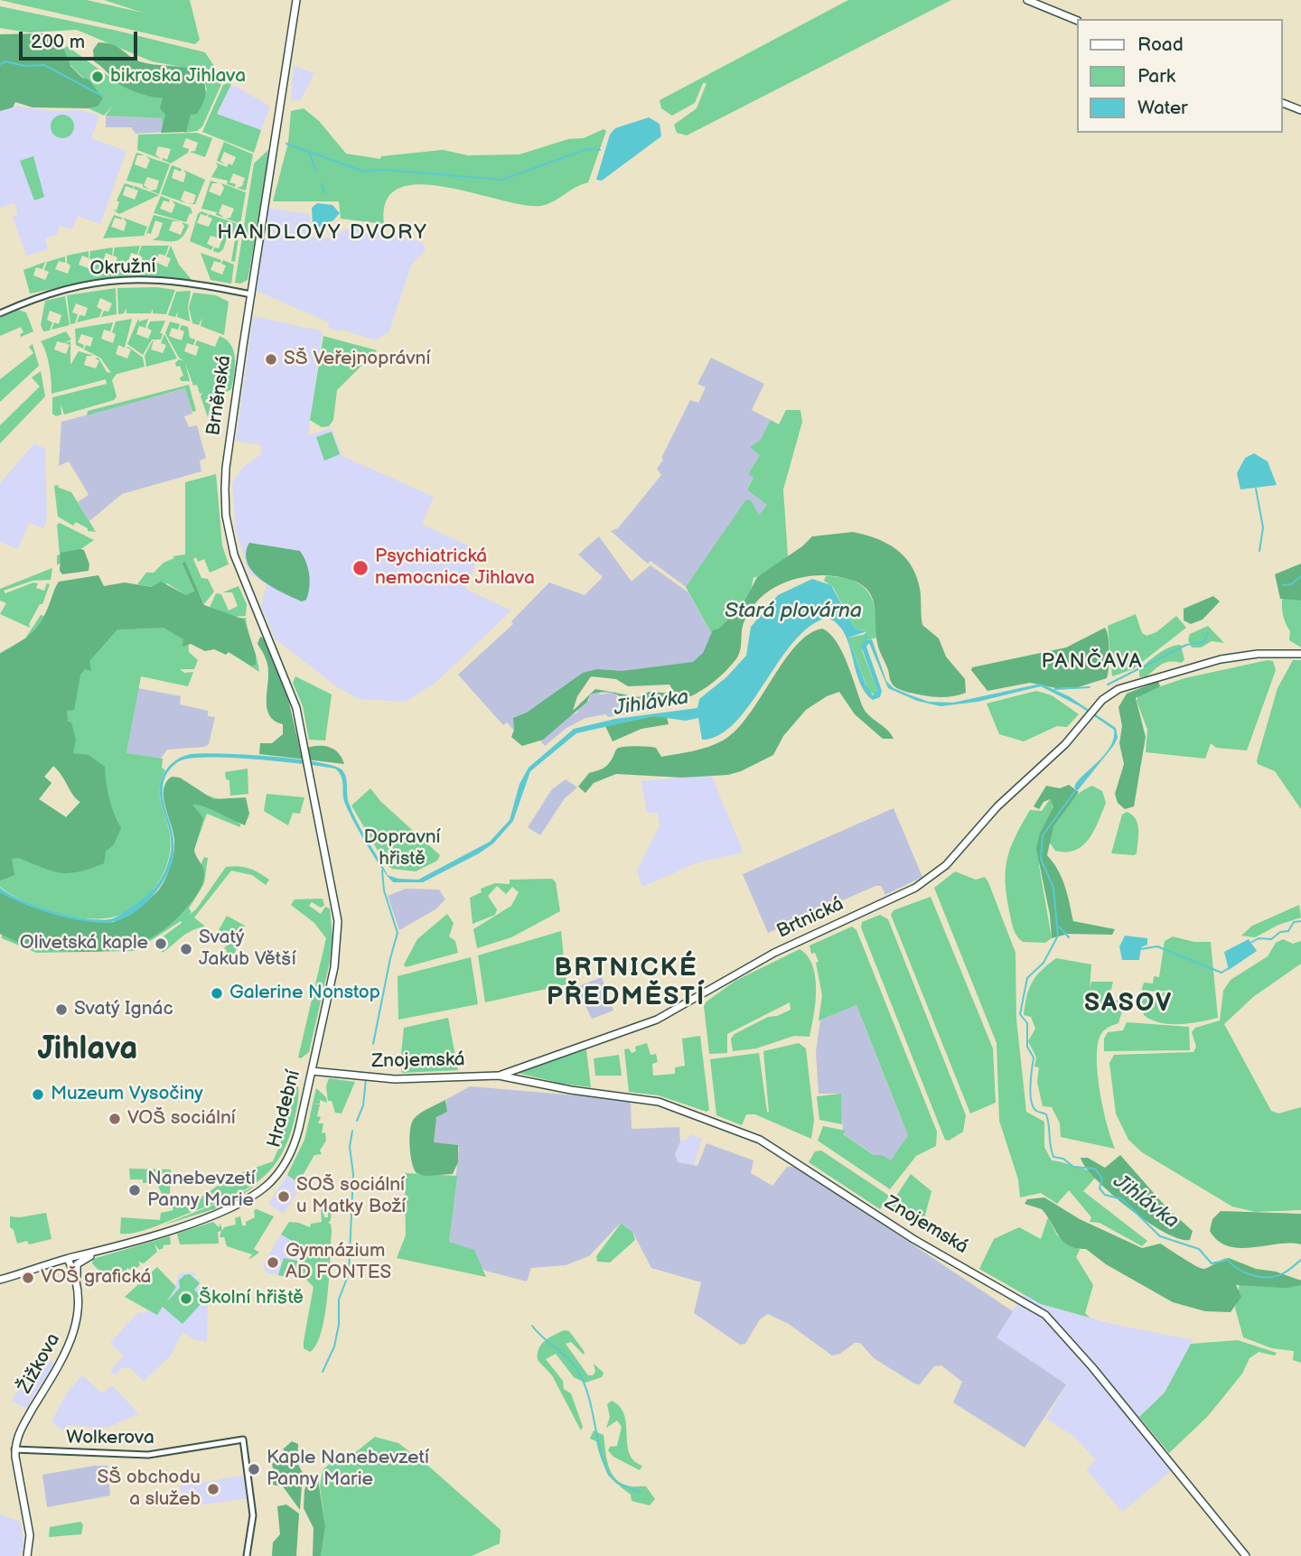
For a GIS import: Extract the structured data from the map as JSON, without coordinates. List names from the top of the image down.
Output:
{
  "streets": {
    "main road": [
      "Brněnská",
      "Brtnická",
      "Znojemská",
      "Hradební",
      "Žižkova"
    ],
    "street": ["Okružní", "Wolkerova"]
  },
  "crossings": [
    ["Okružní", "Brněnská"],
    ["Brněnská", "Hradební"],
    ["Brtnická", "Znojemská"],
    ["Znojemská", "Hradební"],
    ["Hradební", "Žižkova"],
    ["Žižkova", "Wolkerova"]
  ],
  "districts": [
    "HANDLOVY DVORY",
    "PANČAVA",
    "BRTNICKÉ PŘEDMĚSTÍ",
    "SASOV",
    "Jihlava"
  ],
  "water": ["Stará plovárna", "Jihlávka"],
  "parks": ["Dopravní hřistě"],
  "places": [
    "bikroska Jihlava",
    "SŠ Veřejnoprávní",
    "Psychiatrická nemocnice Jihlava",
    "Olivetská kaple",
    "Svatý Jakub Větší",
    "Galerine Nonstop",
    "Svatý Ignác",
    "Muzeum Vysočiny",
    "VOŠ sociální",
    "Nanebevzetí Panny Marie",
    "SOŠ sociální u Matky Boží",
    "Gymnázium AD FONTES",
    "VOŠ grafická",
    "Školní hřiště",
    "Kaple Nanebevzetí Panny Marie",
    "SŠ obchodu a služeb"
  ],
  "legend": ["Road", "Park", "Water"],
  "scale_bar": "200 m"
}
